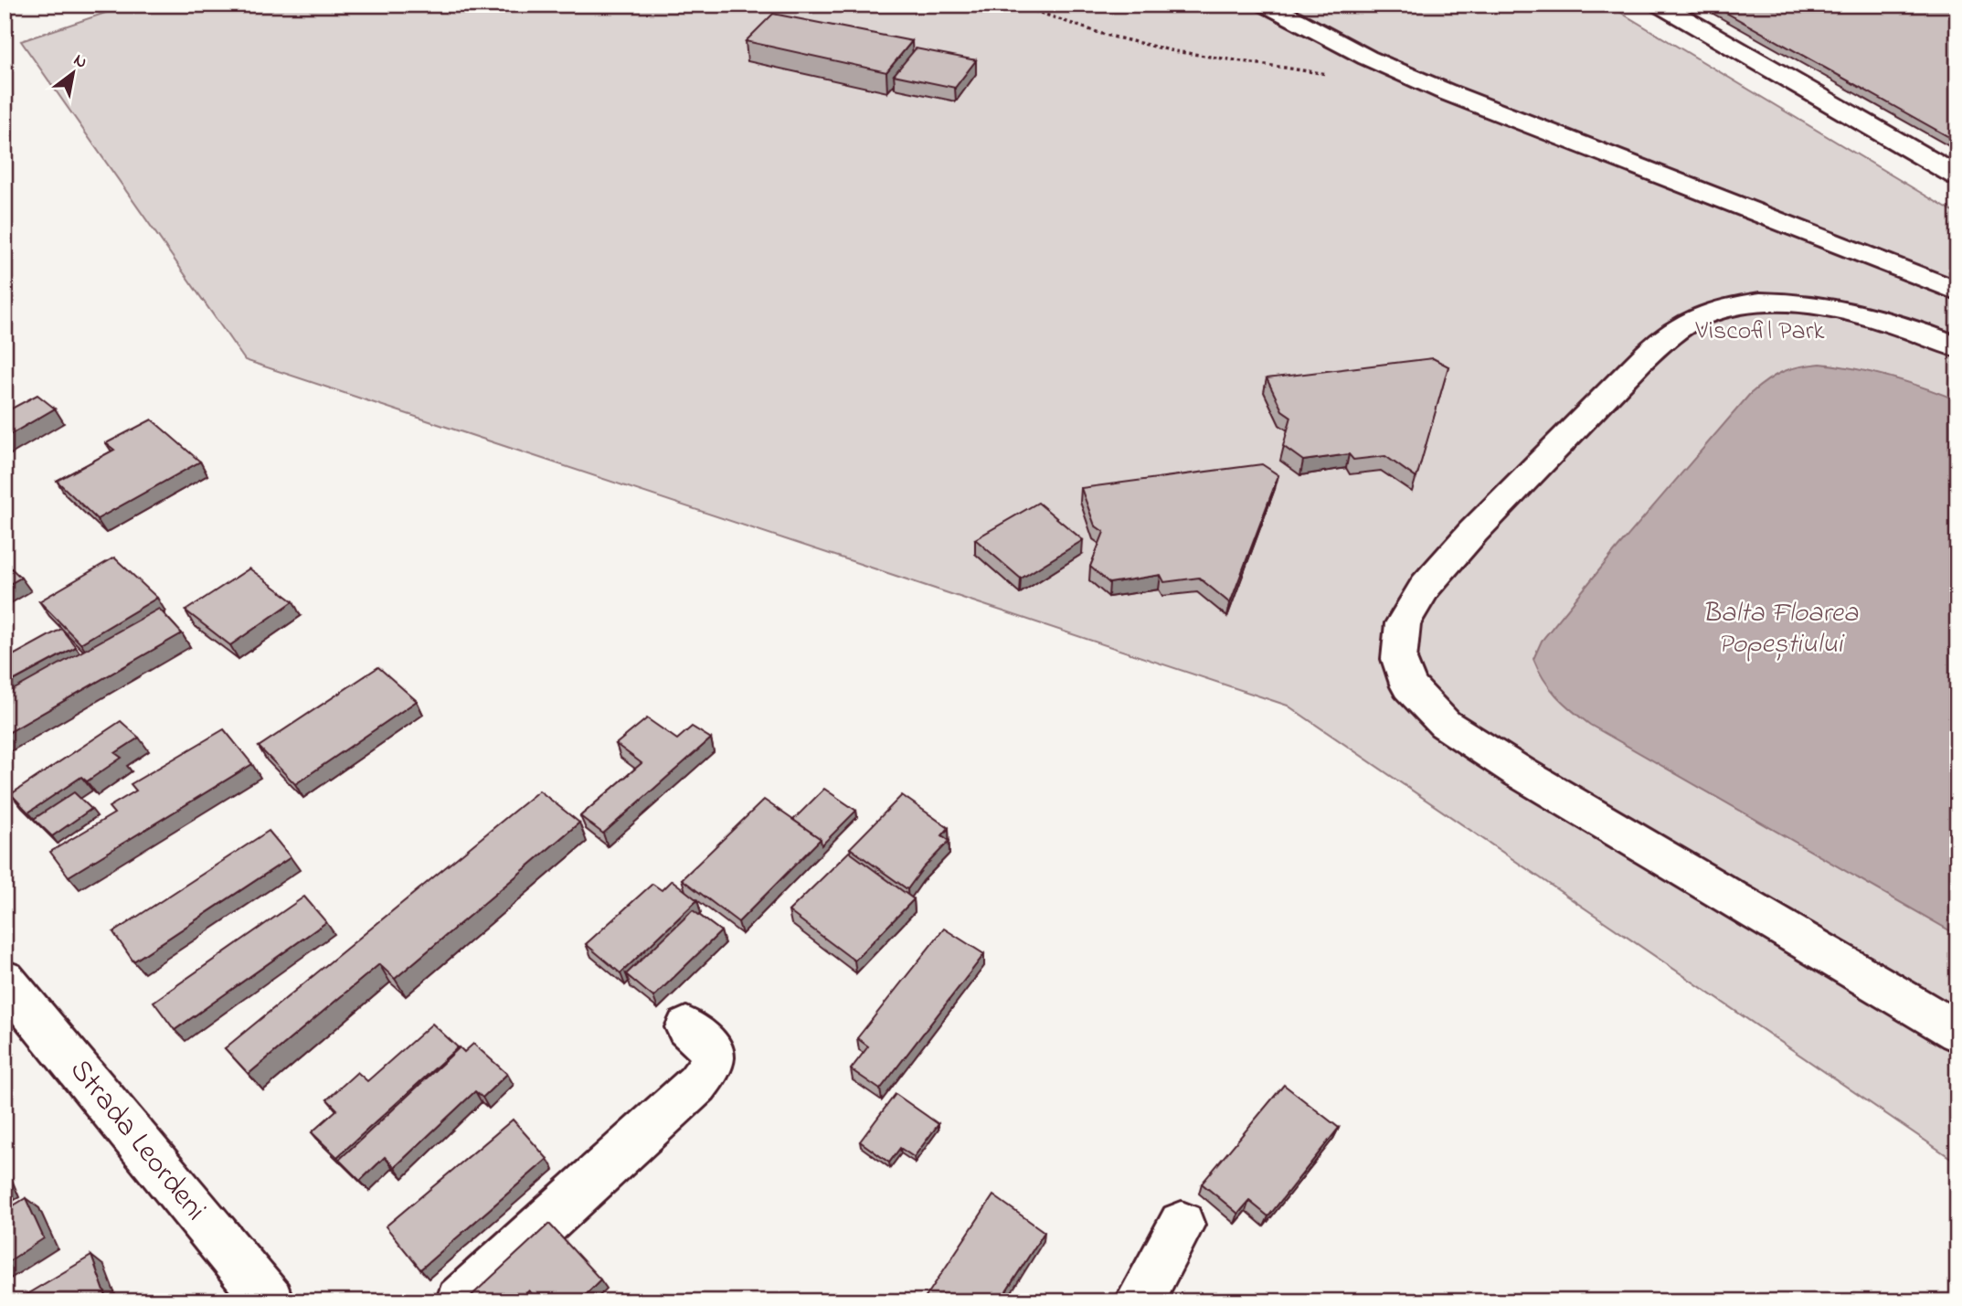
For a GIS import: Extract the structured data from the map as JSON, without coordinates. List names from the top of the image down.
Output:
{
  "streets": {
    "street": ["Strada Leordeni"]
  },
  "water": ["Balta Floarea Popeștiului"],
  "parks": ["Viscofil Park"],
  "north": "top right"
}
